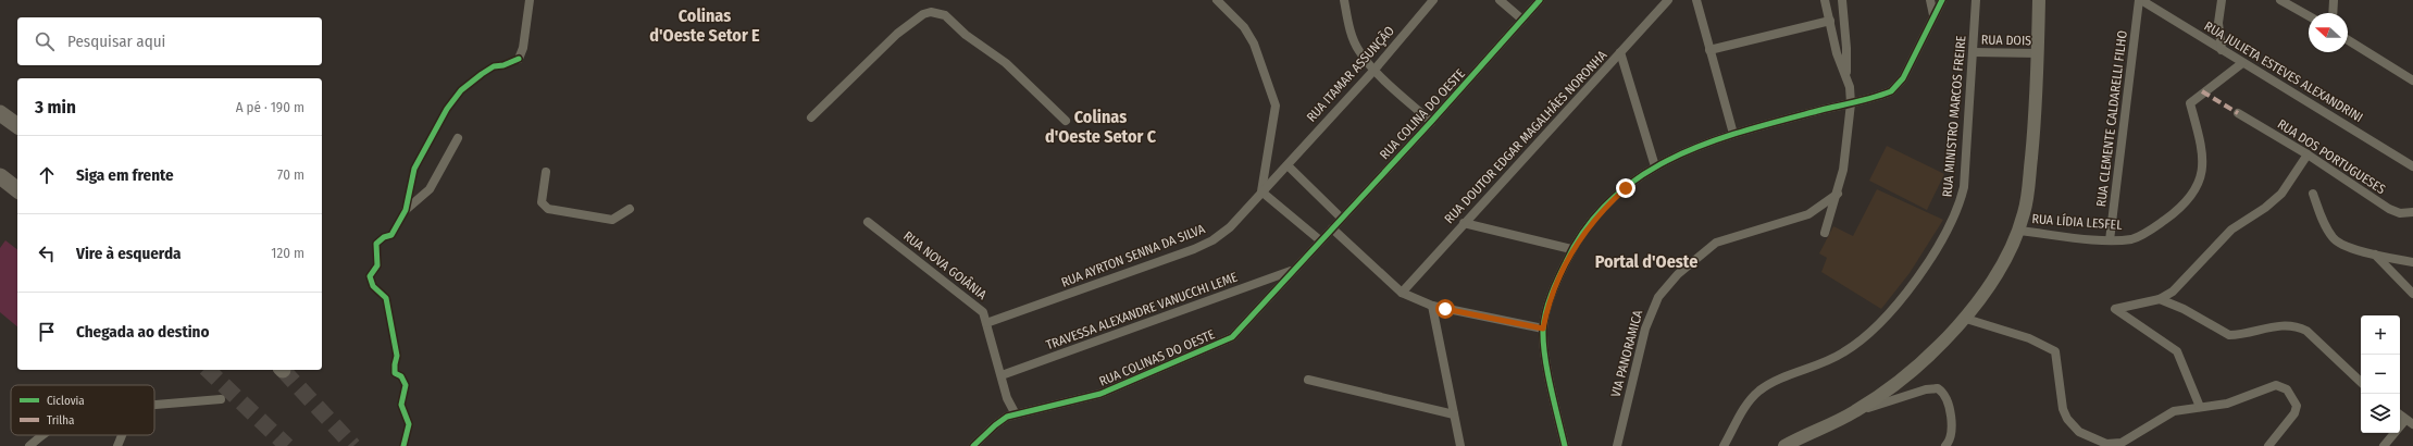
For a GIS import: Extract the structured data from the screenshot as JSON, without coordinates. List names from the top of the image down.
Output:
{
  "streets": {
    "street": [
      "RUA DOIS",
      "RUA JULIETA ESTEVES ALEXANDRINI",
      "RUA ITAMAR ASSUNÇÃO",
      "RUA COLINA DO OESTE",
      "RUA MINISTRO MARCOS FREIRE",
      "RUA CLEMENTE CALDARELLI FILHO",
      "RUA DOUTOR EDGAR MAGALHÃES NORONHA",
      "RUA DOS PORTUGUESES",
      "RUA LÍDIA LESFEL",
      "RUA AYRTON SENNA DA SILVA",
      "RUA NOVA GOIÂNIA",
      "TRAVESSA ALEXANDRE VANUCCHI LEME",
      "VIA PANORAMICA",
      "RUA COLINAS DO OESTE"
    ]
  },
  "crossings": [
    ["RUA DOIS", "RUA MINISTRO MARCOS FREIRE"],
    ["RUA JULIETA ESTEVES ALEXANDRINI", "RUA CLEMENTE CALDARELLI FILHO"],
    ["RUA JULIETA ESTEVES ALEXANDRINI", "RUA LÍDIA LESFEL"],
    ["RUA ITAMAR ASSUNÇÃO", "RUA AYRTON SENNA DA SILVA"],
    ["RUA COLINA DO OESTE", "RUA COLINAS DO OESTE"],
    ["RUA CLEMENTE CALDARELLI FILHO", "RUA LÍDIA LESFEL"],
    ["RUA AYRTON SENNA DA SILVA", "RUA NOVA GOIÂNIA"],
    ["RUA NOVA GOIÂNIA", "TRAVESSA ALEXANDRE VANUCCHI LEME"],
    ["RUA NOVA GOIÂNIA", "RUA COLINAS DO OESTE"],
    ["TRAVESSA ALEXANDRE VANUCCHI LEME", "RUA COLINAS DO OESTE"]
  ],
  "districts": ["Colinas d'Oeste Setor E", "Colinas d'Oeste Setor C", "Portal d'Oeste"],
  "legend": ["Ciclovia", "Trilha"],
  "north": "left",
  "page": {
    "search": "Pesquisar aqui",
    "heading": ["3 min", "A pé · 190 m"],
    "list": [
      ["Siga em frente", "70 m"],
      ["Vire à esquerda", "120 m"],
      "Chegada ao destino"
    ],
    "map_buttons": ["+", "−"]
  }
}
